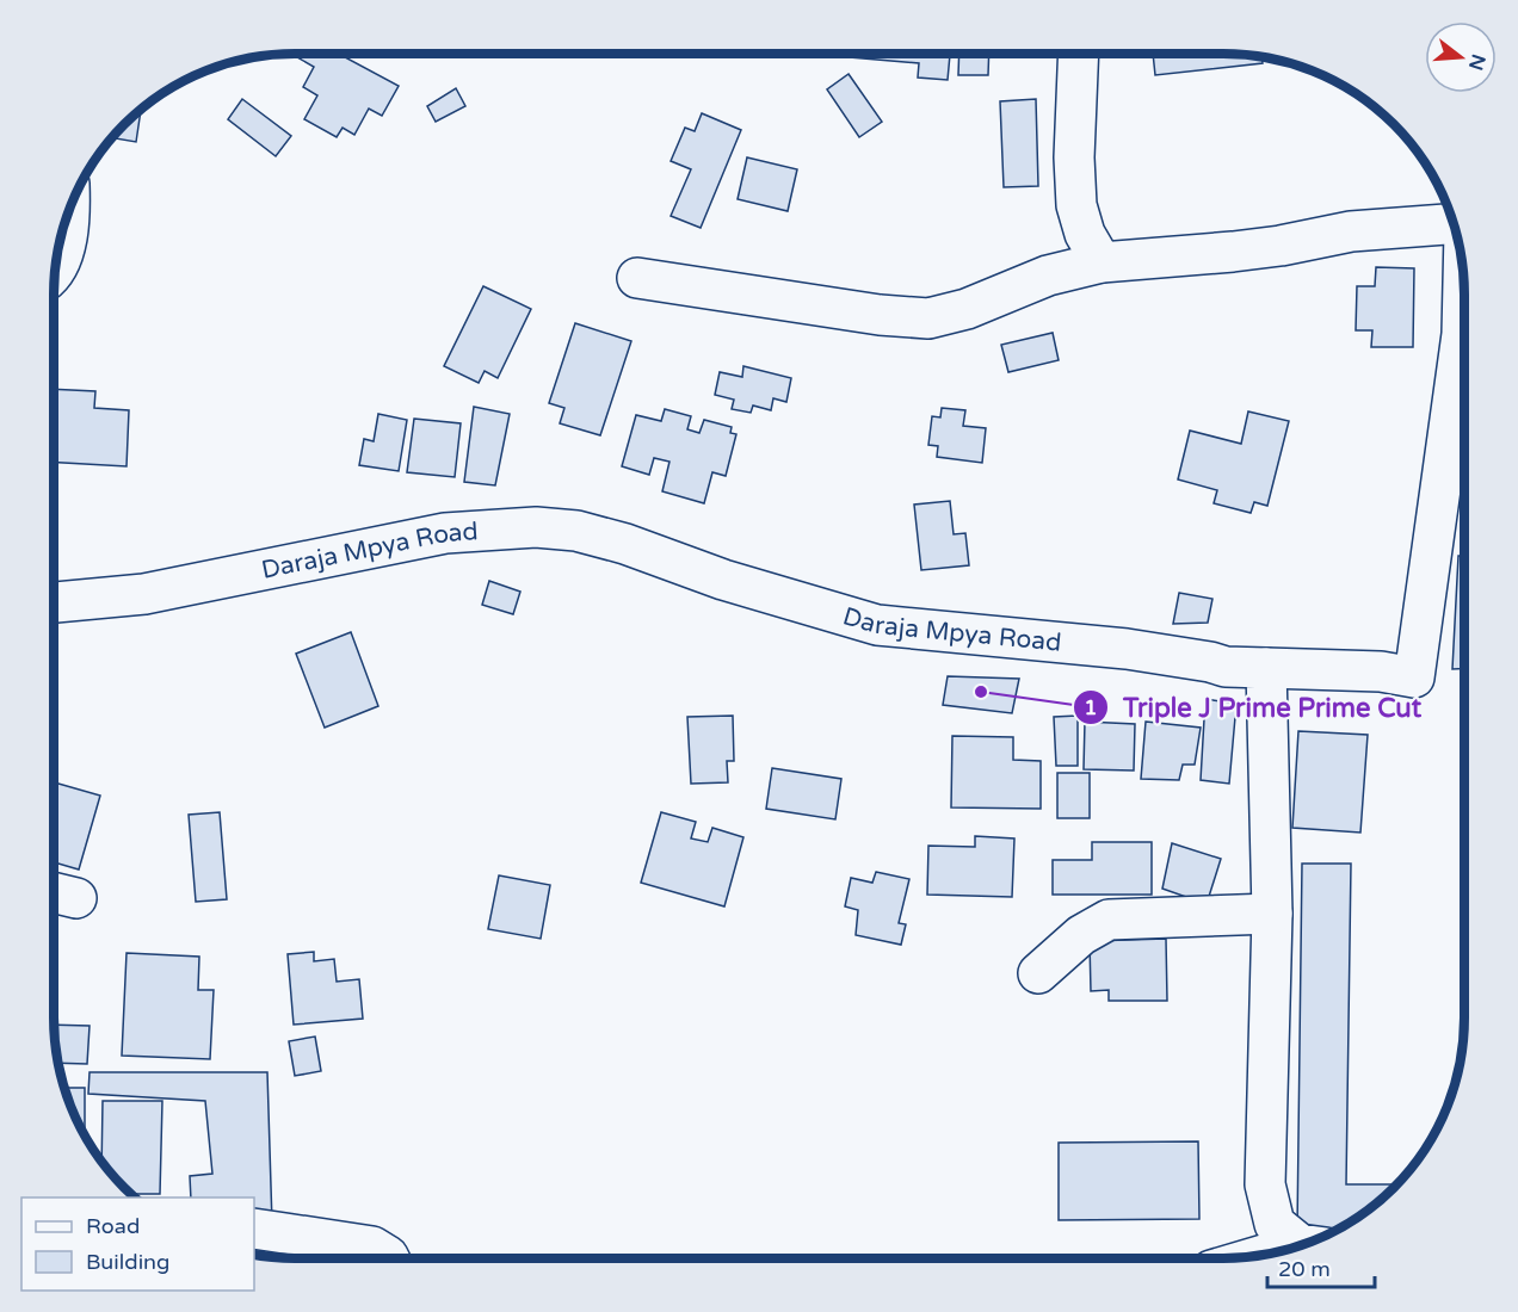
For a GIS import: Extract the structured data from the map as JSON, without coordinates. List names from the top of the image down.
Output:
{
  "streets": {
    "street": ["Daraja Mpya Road"]
  },
  "places": ["Triple J Prime Prime Cut"],
  "legend": ["Road", "Building"],
  "scale_bar": "20 m",
  "north": "right"
}
